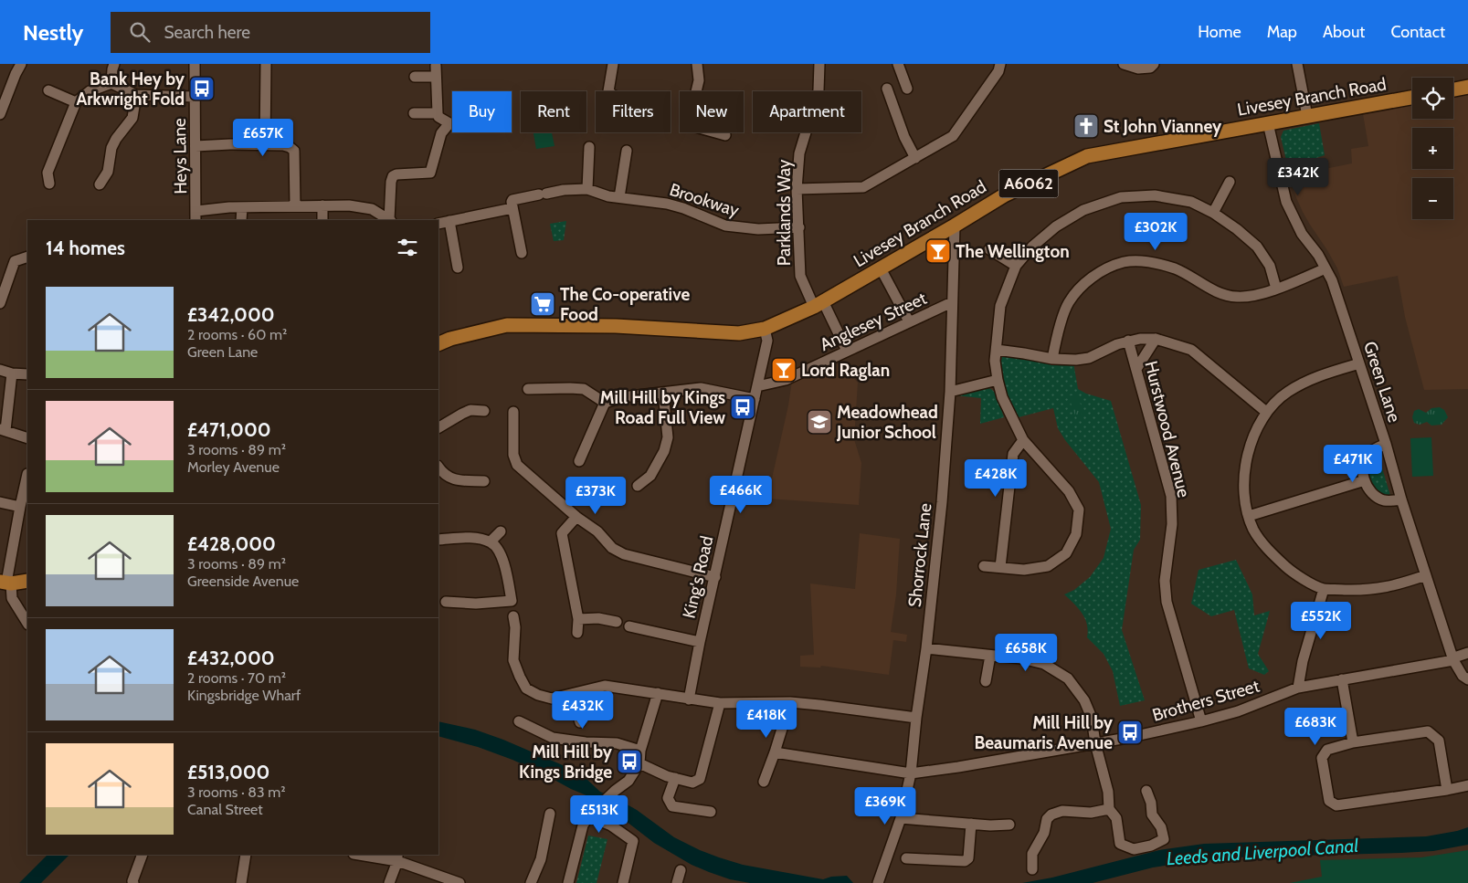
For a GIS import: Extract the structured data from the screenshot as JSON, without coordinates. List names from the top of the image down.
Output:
{
  "streets": {
    "main road": ["Livesey Branch Road", "A6062"],
    "street": [
      "Heys Lane",
      "Brookway",
      "Parklands Way",
      "Anglesey Street",
      "Green Lane",
      "Hurstwood Avenue",
      "Shorrock Lane",
      "King's Road",
      "Brothers Street"
    ]
  },
  "crossings": [
    ["Livesey Branch Road", "Parklands Way"],
    ["Livesey Branch Road", "Green Lane"],
    ["Livesey Branch Road", "Shorrock Lane"],
    ["Livesey Branch Road", "King's Road"],
    ["Brookway", "Parklands Way"],
    ["Parklands Way", "Anglesey Street"],
    ["Anglesey Street", "Shorrock Lane"],
    ["Anglesey Street", "King's Road"],
    ["Green Lane", "Brothers Street"],
    ["Hurstwood Avenue", "Brothers Street"],
    ["Shorrock Lane", "Brothers Street"]
  ],
  "water": ["Leeds and Liverpool Canal"],
  "places": {
    "bus stop": [
      "Bank Hey by Arkwright Fold",
      "Mill Hill by Kings Road Full View",
      "Mill Hill by Beaumaris Avenue",
      "Mill Hill by Kings Bridge"
    ],
    "church": ["St John Vianney"],
    "bar": ["The Wellington", "Lord Raglan"],
    "supermarket": ["The Co-operative Food"],
    "school or university": ["Meadowhead Junior School"]
  },
  "page": {
    "header": "Nestly",
    "search": "Search here",
    "nav": [
      "Home",
      "Map",
      "About",
      "Contact"
    ],
    "map_buttons": ["+", "−"],
    "chip": [
      "Buy",
      "Rent",
      "Filters",
      "New",
      "Apartment"
    ],
    "price": [
      "£657K",
      "£342K",
      "£302K",
      "£471K",
      "£428K",
      "£466K",
      "£373K",
      "£552K",
      "£658K",
      "£432K",
      "£418K",
      "£683K",
      "£369K",
      "£513K"
    ],
    "heading": "14 homes",
    "list": [
      {
        "name": "£342,000",
        "note": "2 rooms · 60 m² · Green Lane"
      },
      {
        "name": "£471,000",
        "note": "3 rooms · 89 m² · Morley Avenue"
      },
      {
        "name": "£428,000",
        "note": "3 rooms · 89 m² · Greenside Avenue"
      },
      {
        "name": "£432,000",
        "note": "2 rooms · 70 m² · Kingsbridge Wharf"
      },
      {
        "name": "£513,000",
        "note": "3 rooms · 83 m² · Canal Street"
      }
    ]
  }
}
